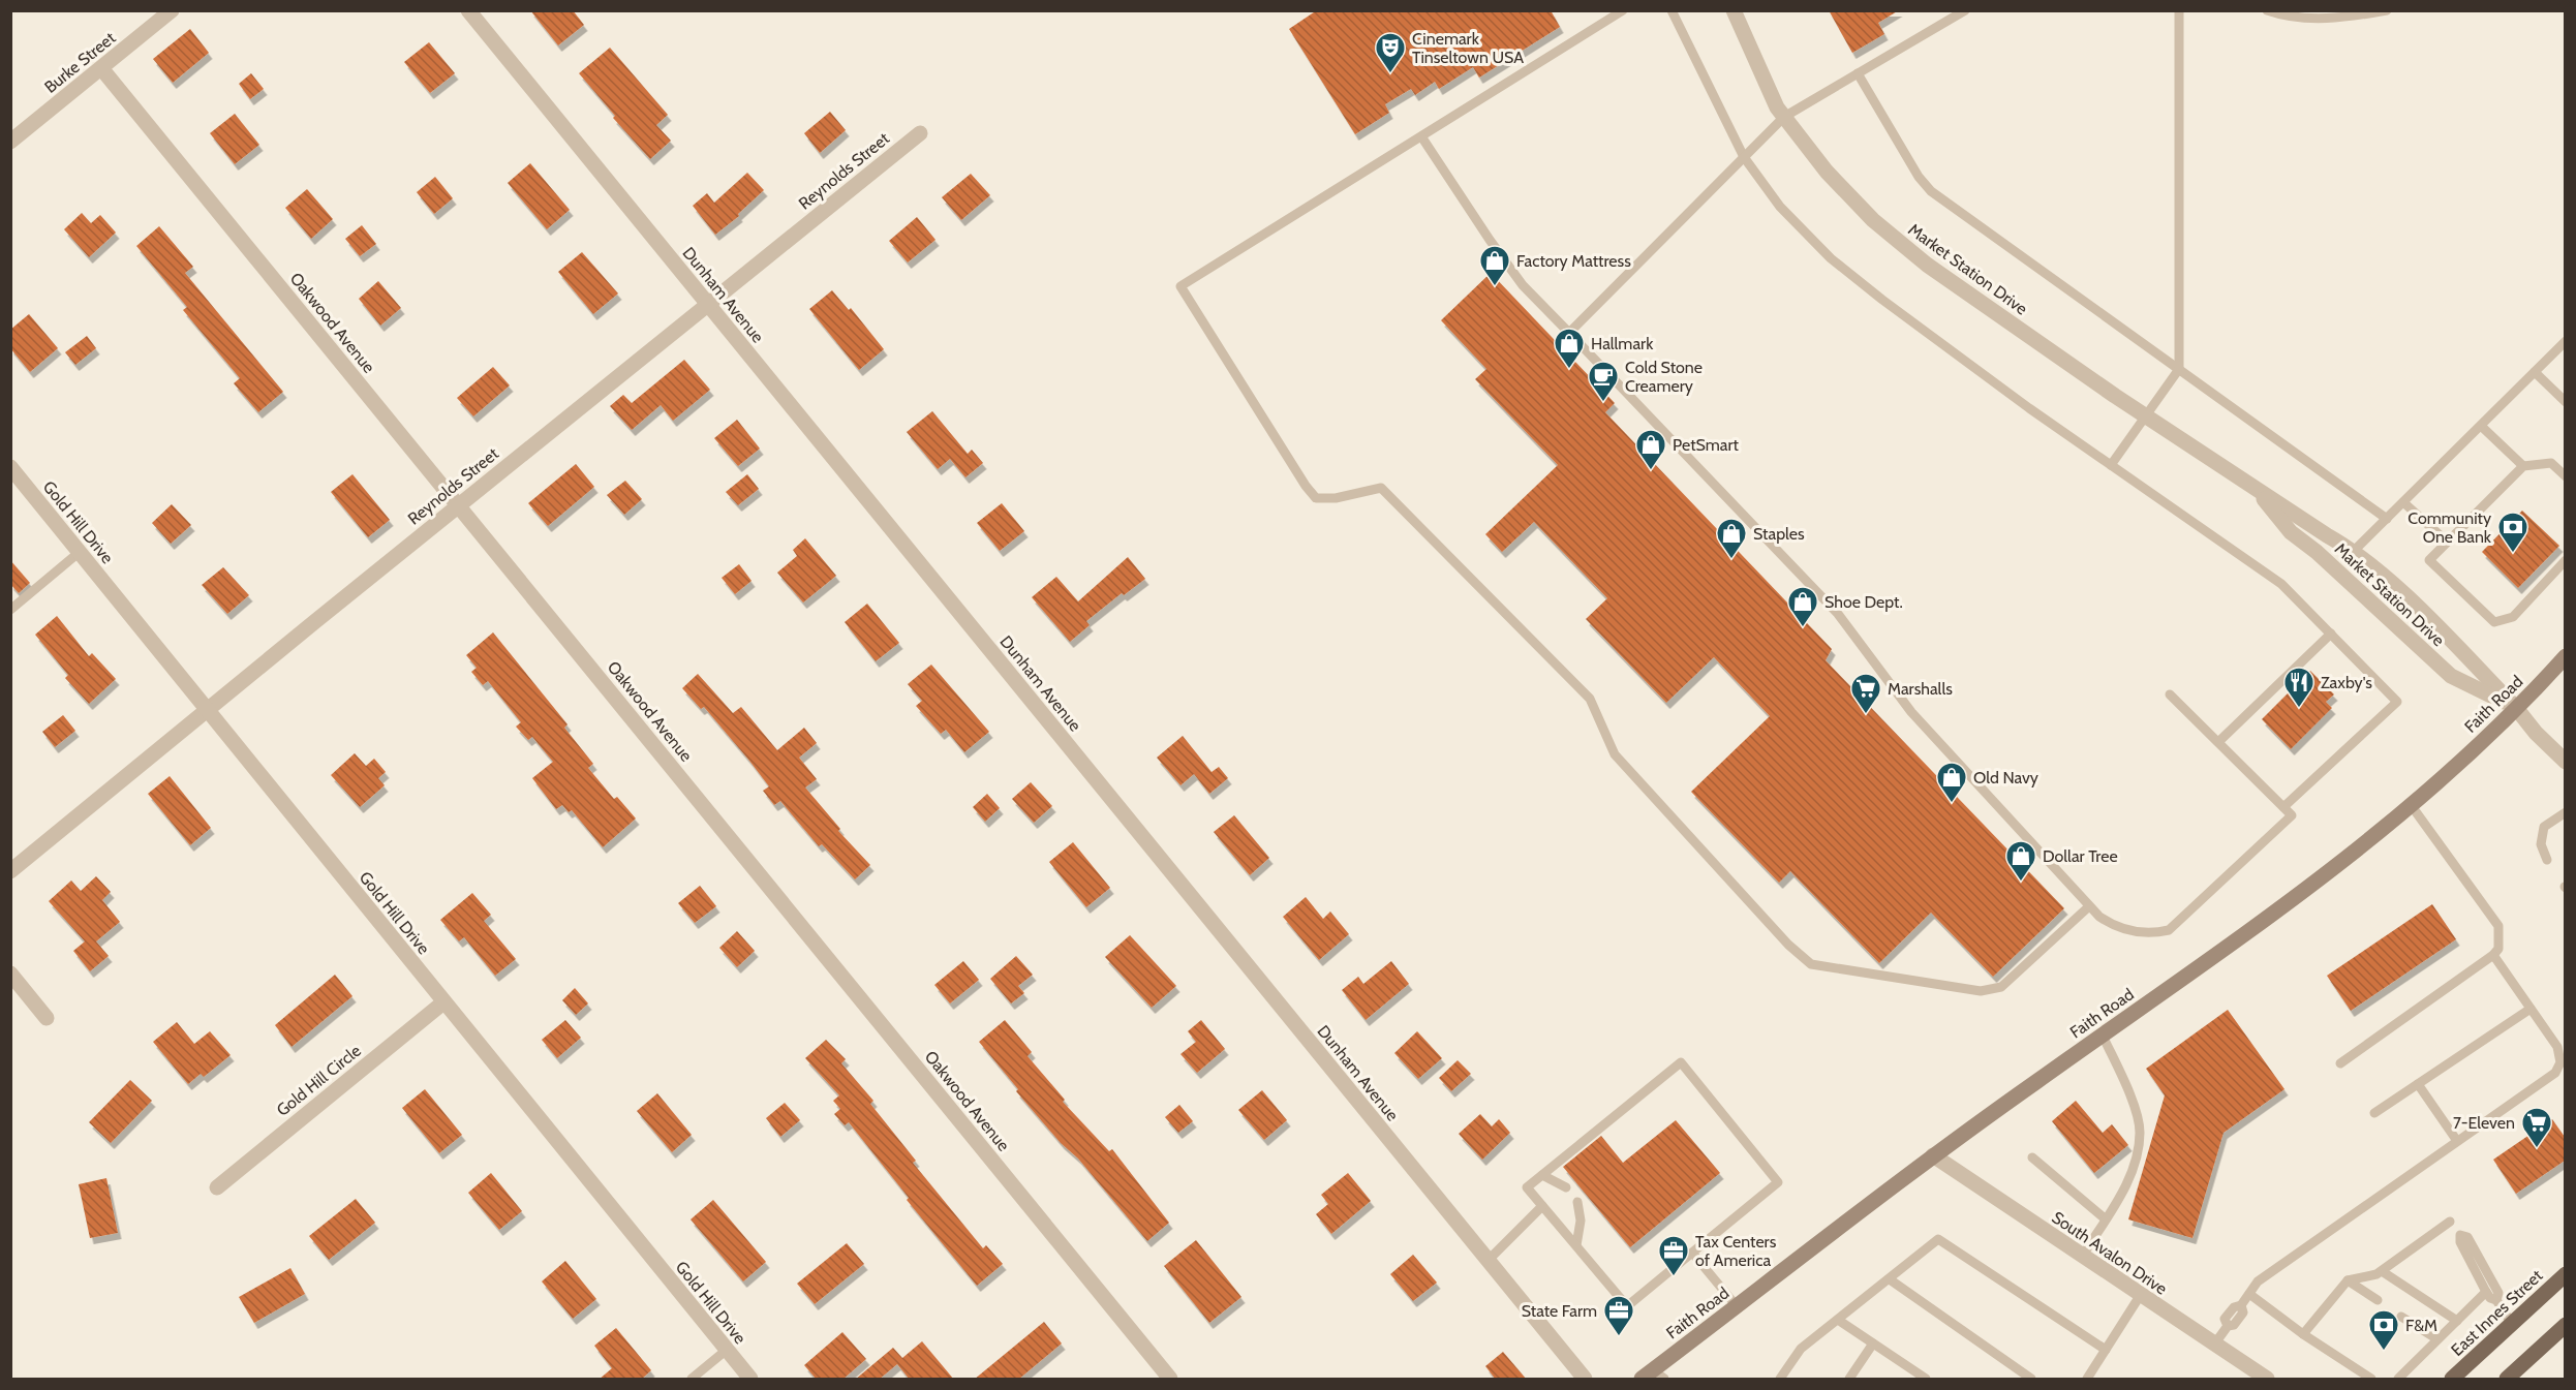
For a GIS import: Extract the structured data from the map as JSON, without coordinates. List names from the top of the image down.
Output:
{
  "streets": {
    "main road": ["Faith Road", "East Innes Street"],
    "street": [
      "Burke Street",
      "Reynolds Street",
      "Market Station Drive",
      "Dunham Avenue",
      "Oakwood Avenue",
      "Gold Hill Drive",
      "Gold Hill Circle",
      "South Avalon Drive"
    ]
  },
  "crossings": [
    ["Burke Street", "Oakwood Avenue"],
    ["Reynolds Street", "Dunham Avenue"],
    ["Reynolds Street", "Oakwood Avenue"],
    ["Reynolds Street", "Gold Hill Drive"],
    ["Market Station Drive", "Faith Road"],
    ["Gold Hill Drive", "Gold Hill Circle"],
    ["Faith Road", "South Avalon Drive"]
  ],
  "places": {
    "theatre": ["Cinemark Tinseltown USA"],
    "shop": [
      "Factory Mattress",
      "Hallmark",
      "PetSmart",
      "Staples",
      "Shoe Dept.",
      "Old Navy",
      "Dollar Tree"
    ],
    "cafe": ["Cold Stone Creamery"],
    "bank": ["Community One Bank", "F&M"],
    "restaurant": ["Zaxby's"],
    "supermarket": ["Marshalls", "7-Eleven"],
    "office": ["Tax Centers of America", "State Farm"]
  }
}
